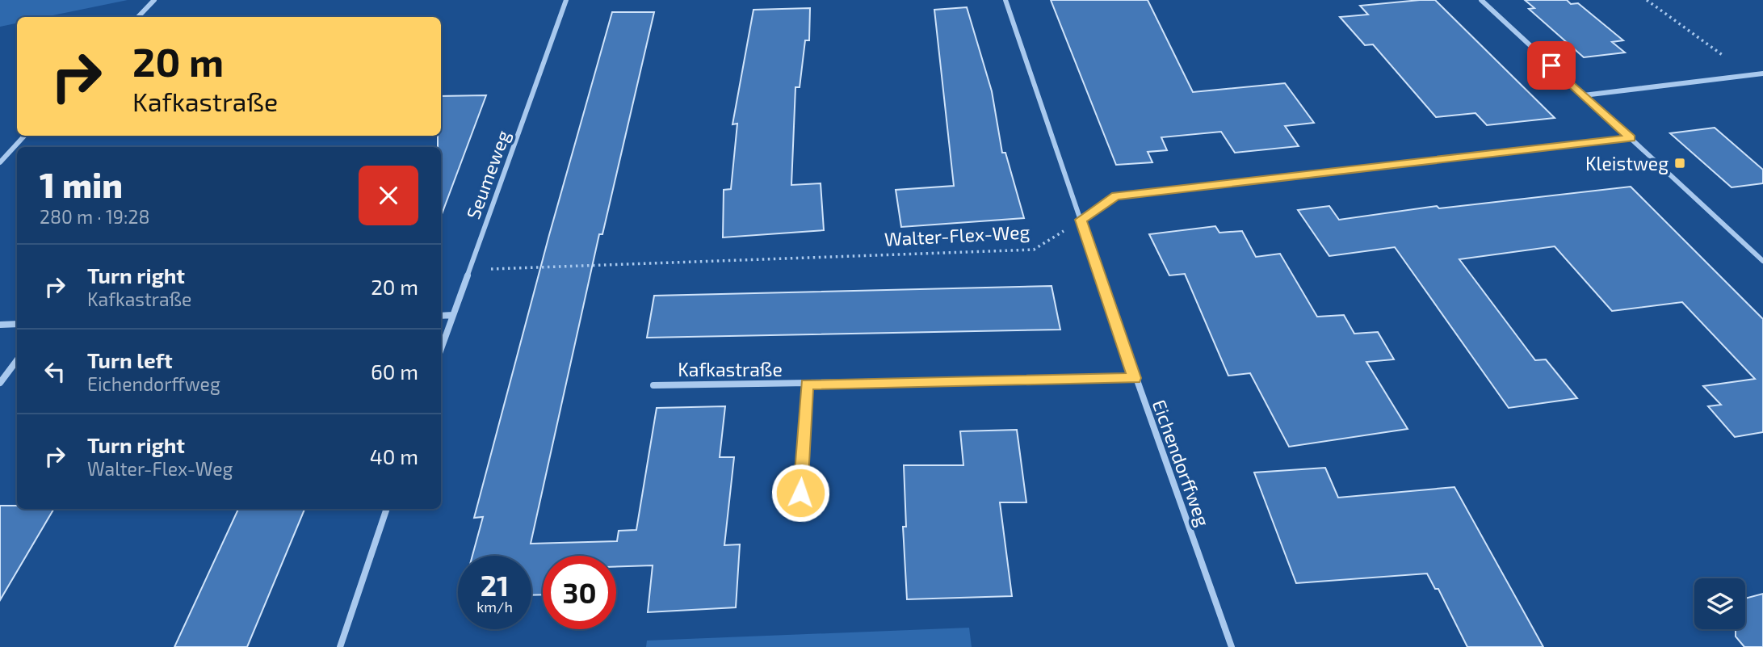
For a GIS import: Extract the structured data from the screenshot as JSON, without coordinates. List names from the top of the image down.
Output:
{
  "streets": {
    "street": ["Seumeweg", "Kafkastraße", "Eichendorffweg"],
    "path": ["Walter-Flex-Weg"]
  },
  "crossings": [
    ["Seumeweg", "Walter-Flex-Weg"],
    ["Walter-Flex-Weg", "Eichendorffweg"],
    ["Kafkastraße", "Eichendorffweg"]
  ],
  "places": {
    "transit": ["Kleistweg"]
  },
  "page": {
    "turn": ["20 m", "Kafkastraße"],
    "heading": ["1 min", "280 m · 19:28"],
    "list": [
      {
        "name": "Turn right",
        "note": "Kafkastraße",
        "value": "20 m"
      },
      {
        "name": "Turn left",
        "note": "Eichendorffweg",
        "value": "60 m"
      },
      {
        "name": "Turn right",
        "note": "Walter-Flex-Weg",
        "value": "40 m"
      }
    ],
    "speed": "21 km/h",
    "limit": "30"
  }
}
